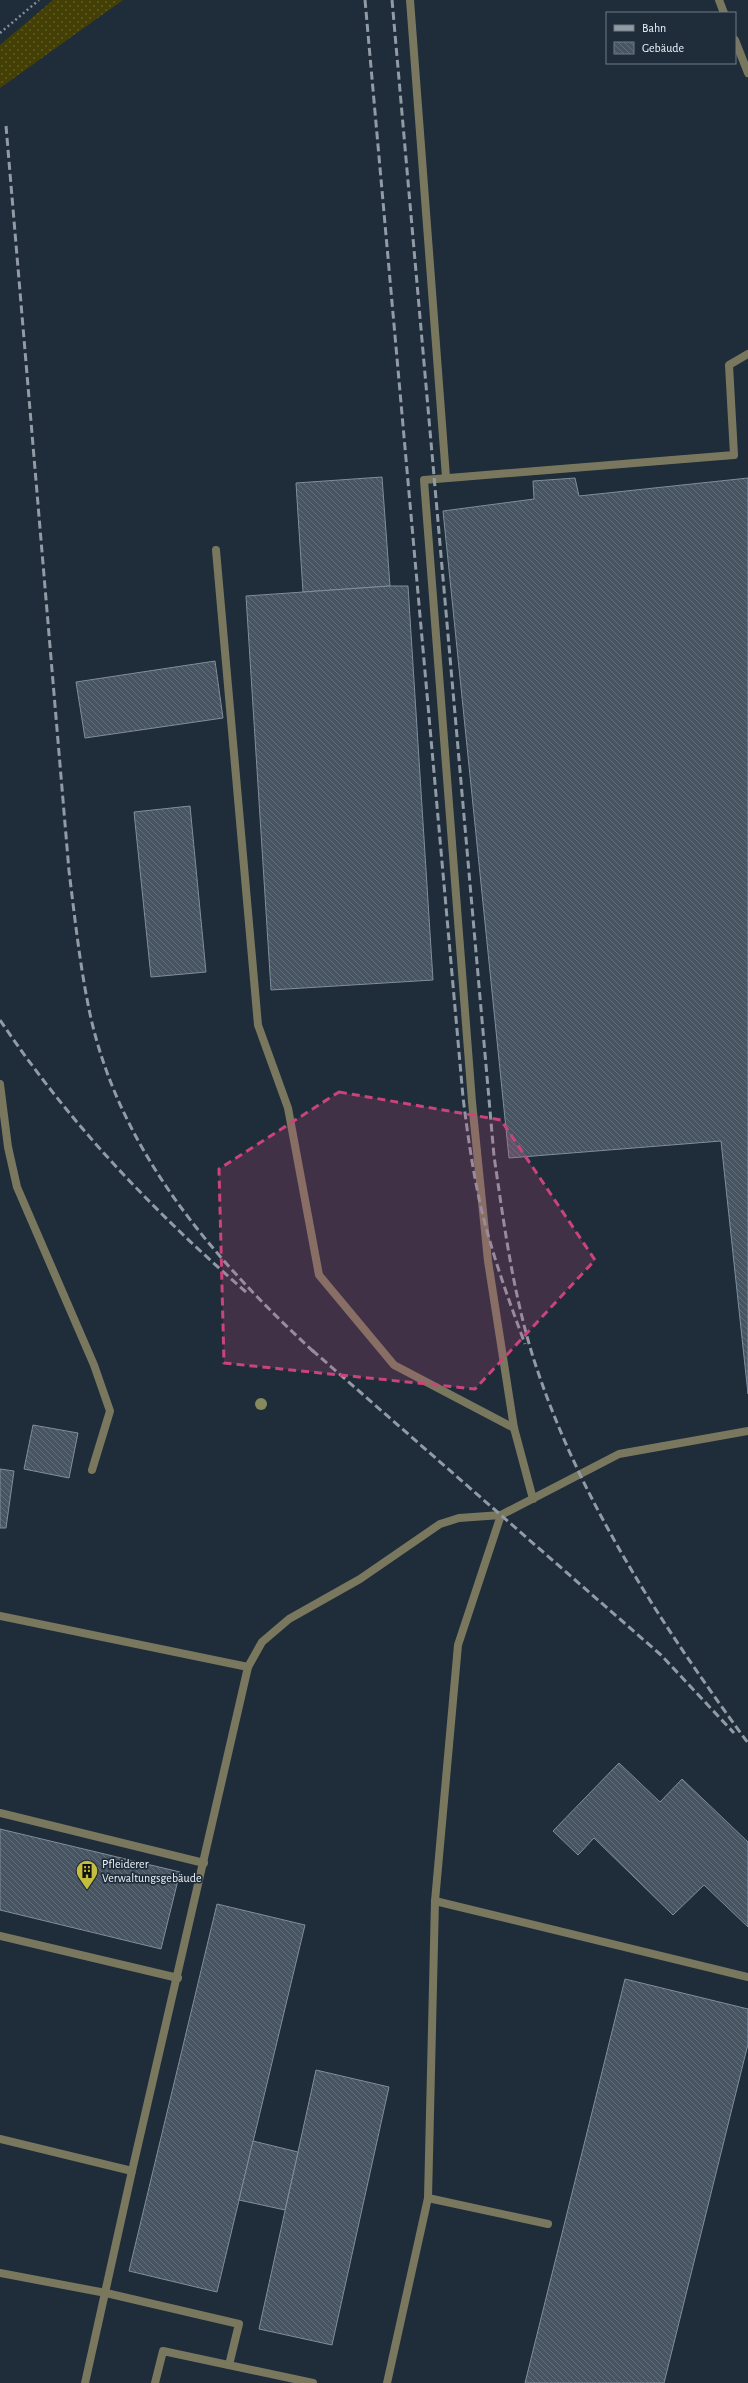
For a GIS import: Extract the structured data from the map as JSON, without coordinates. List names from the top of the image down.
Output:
{
  "places": {
    "building": ["Pfleiderer Verwaltungsgebäude"]
  },
  "legend": ["Bahn", "Gebäude"]
}
